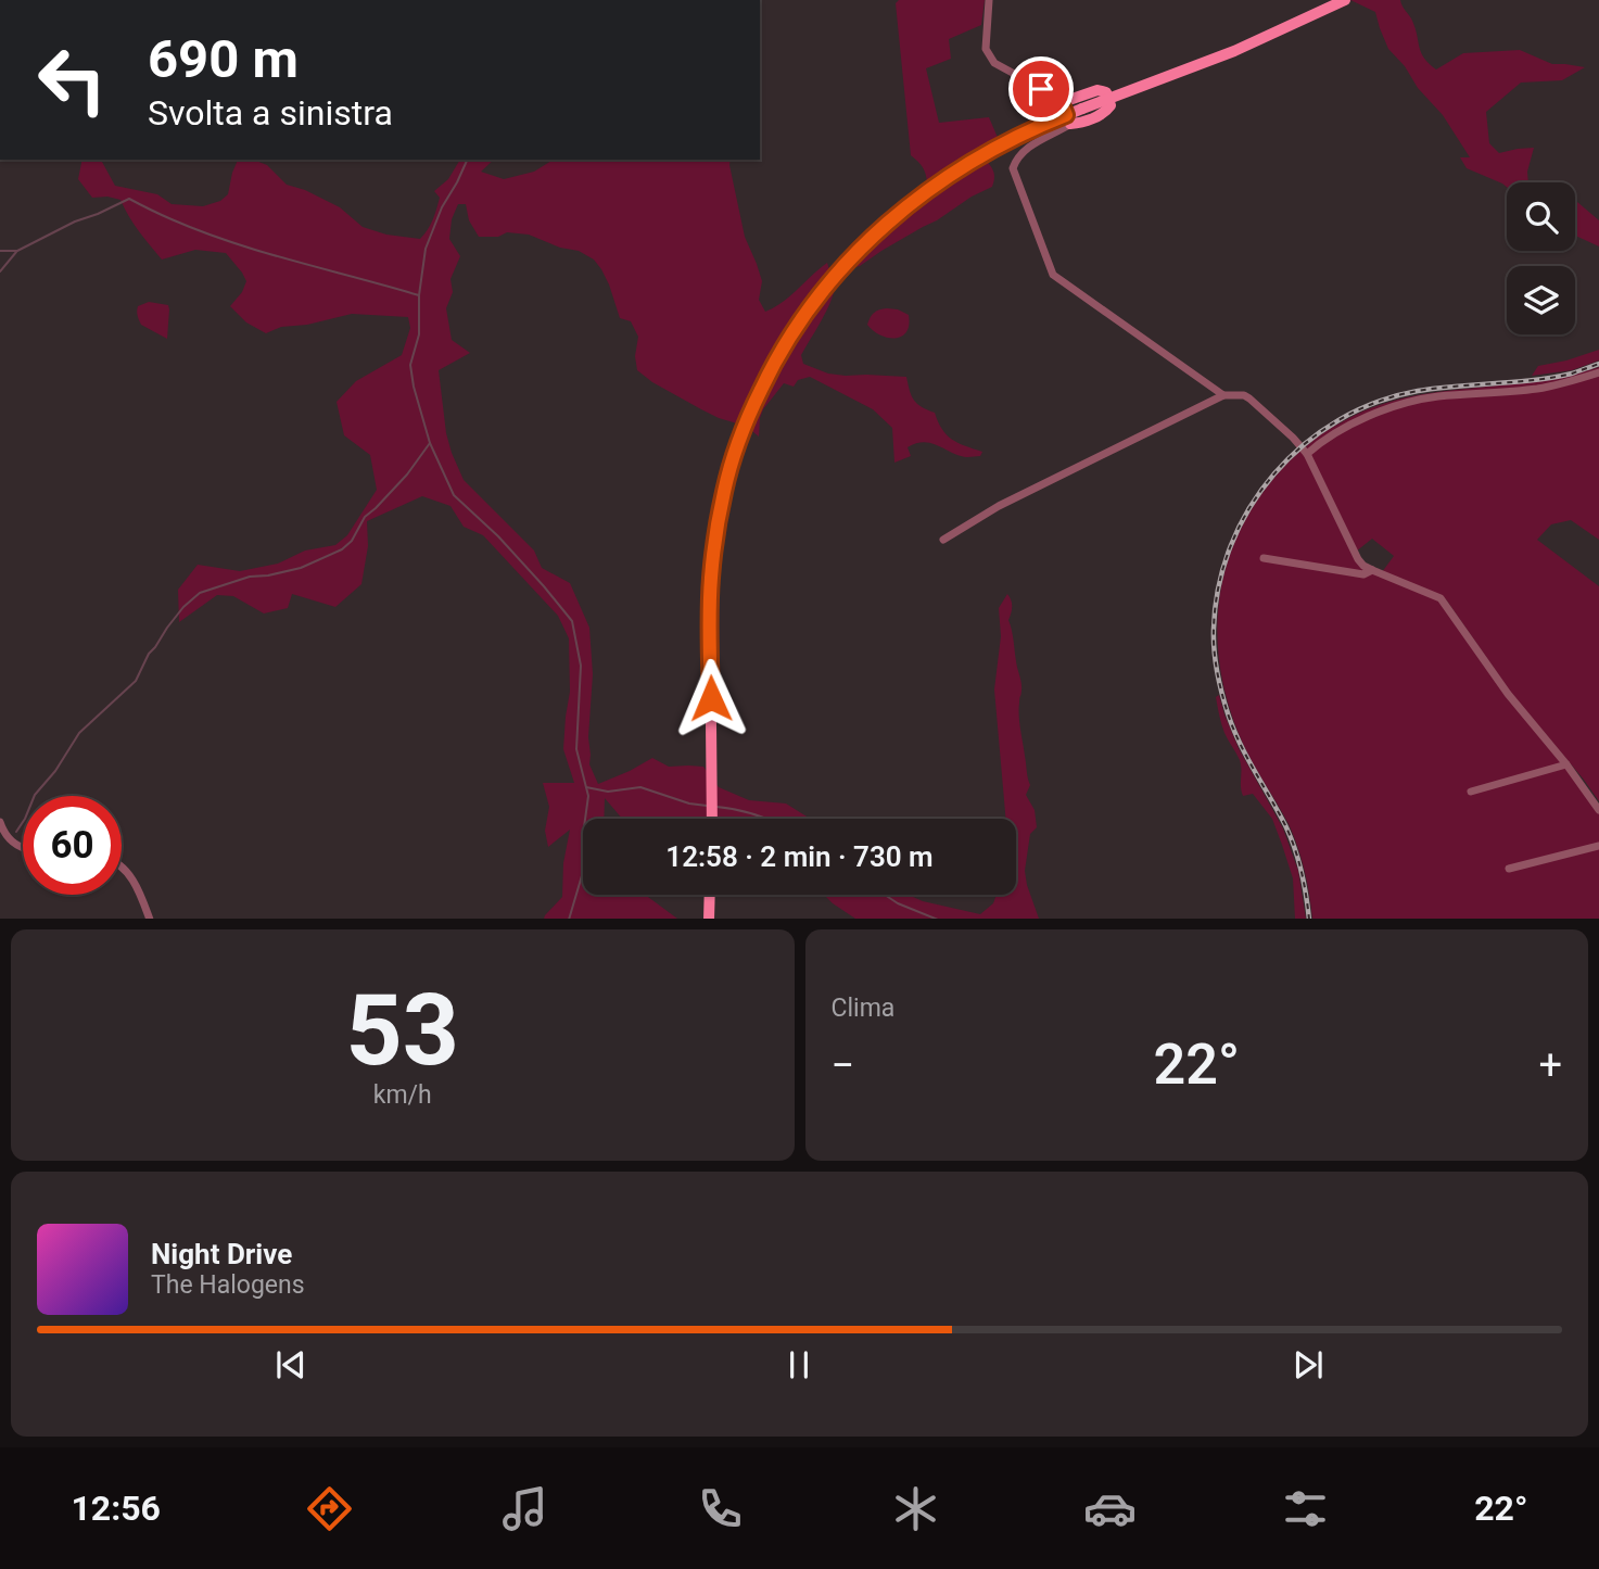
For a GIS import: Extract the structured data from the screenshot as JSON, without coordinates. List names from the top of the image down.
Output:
{
  "page": {
    "turn": ["690 m", "Svolta a sinistra"],
    "limit": "60",
    "trip": "12:58 · 2 min · 730 m",
    "tile": [
      ["53", "km/h"],
      "Clima"
    ],
    "heat": ["−", "22°", "+"],
    "song": ["Night Drive", "The Halogens"],
    "tabs": ["12:56", "22°"]
  }
}
